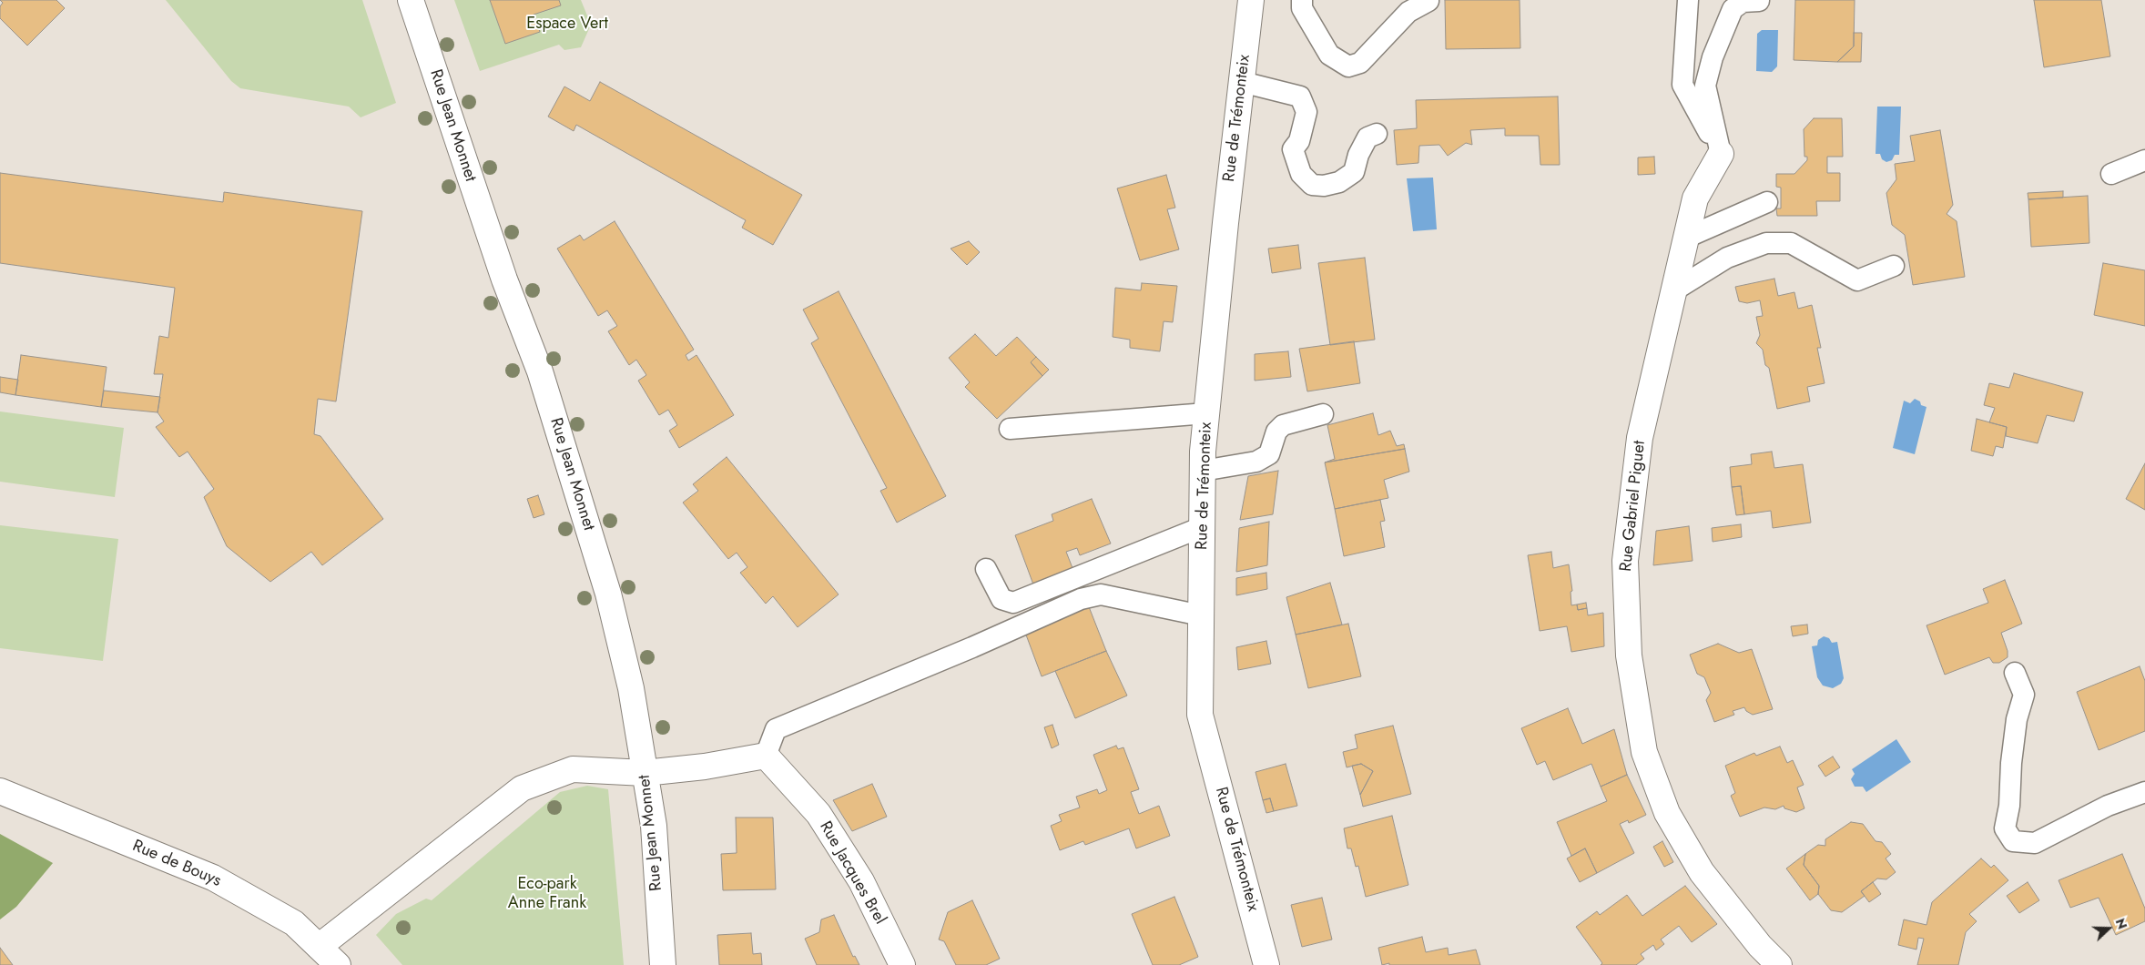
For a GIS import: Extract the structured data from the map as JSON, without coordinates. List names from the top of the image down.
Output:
{
  "streets": {
    "street": [
      "Rue de Trémonteix",
      "Rue Jean Monnet",
      "Rue Gabriel Piguet",
      "Rue de Bouys",
      "Rue Jacques Brel"
    ]
  },
  "parks": ["Espace Vert", "Eco-park Anne Frank"],
  "north": "right"
}
